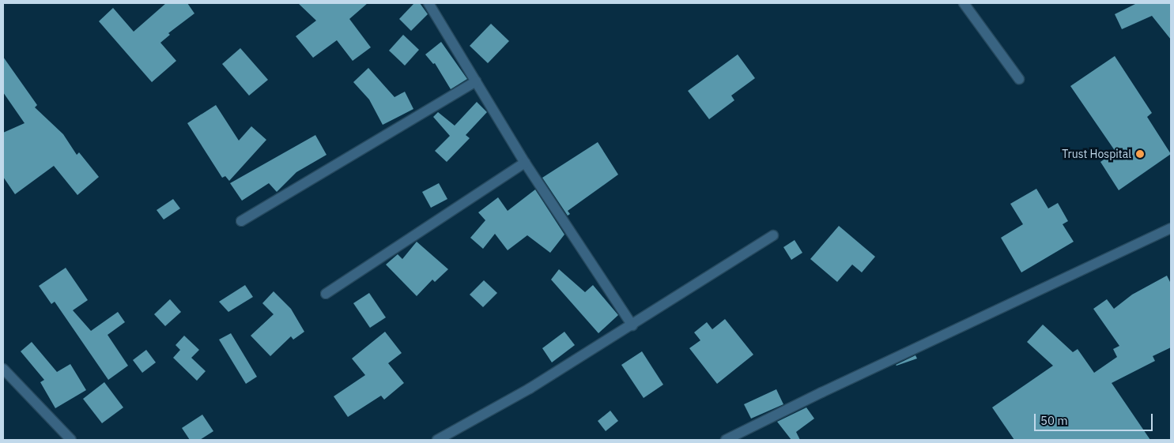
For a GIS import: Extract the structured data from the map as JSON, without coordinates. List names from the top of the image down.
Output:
{
  "places": ["Trust Hospital"],
  "scale_bar": "50 m"
}
